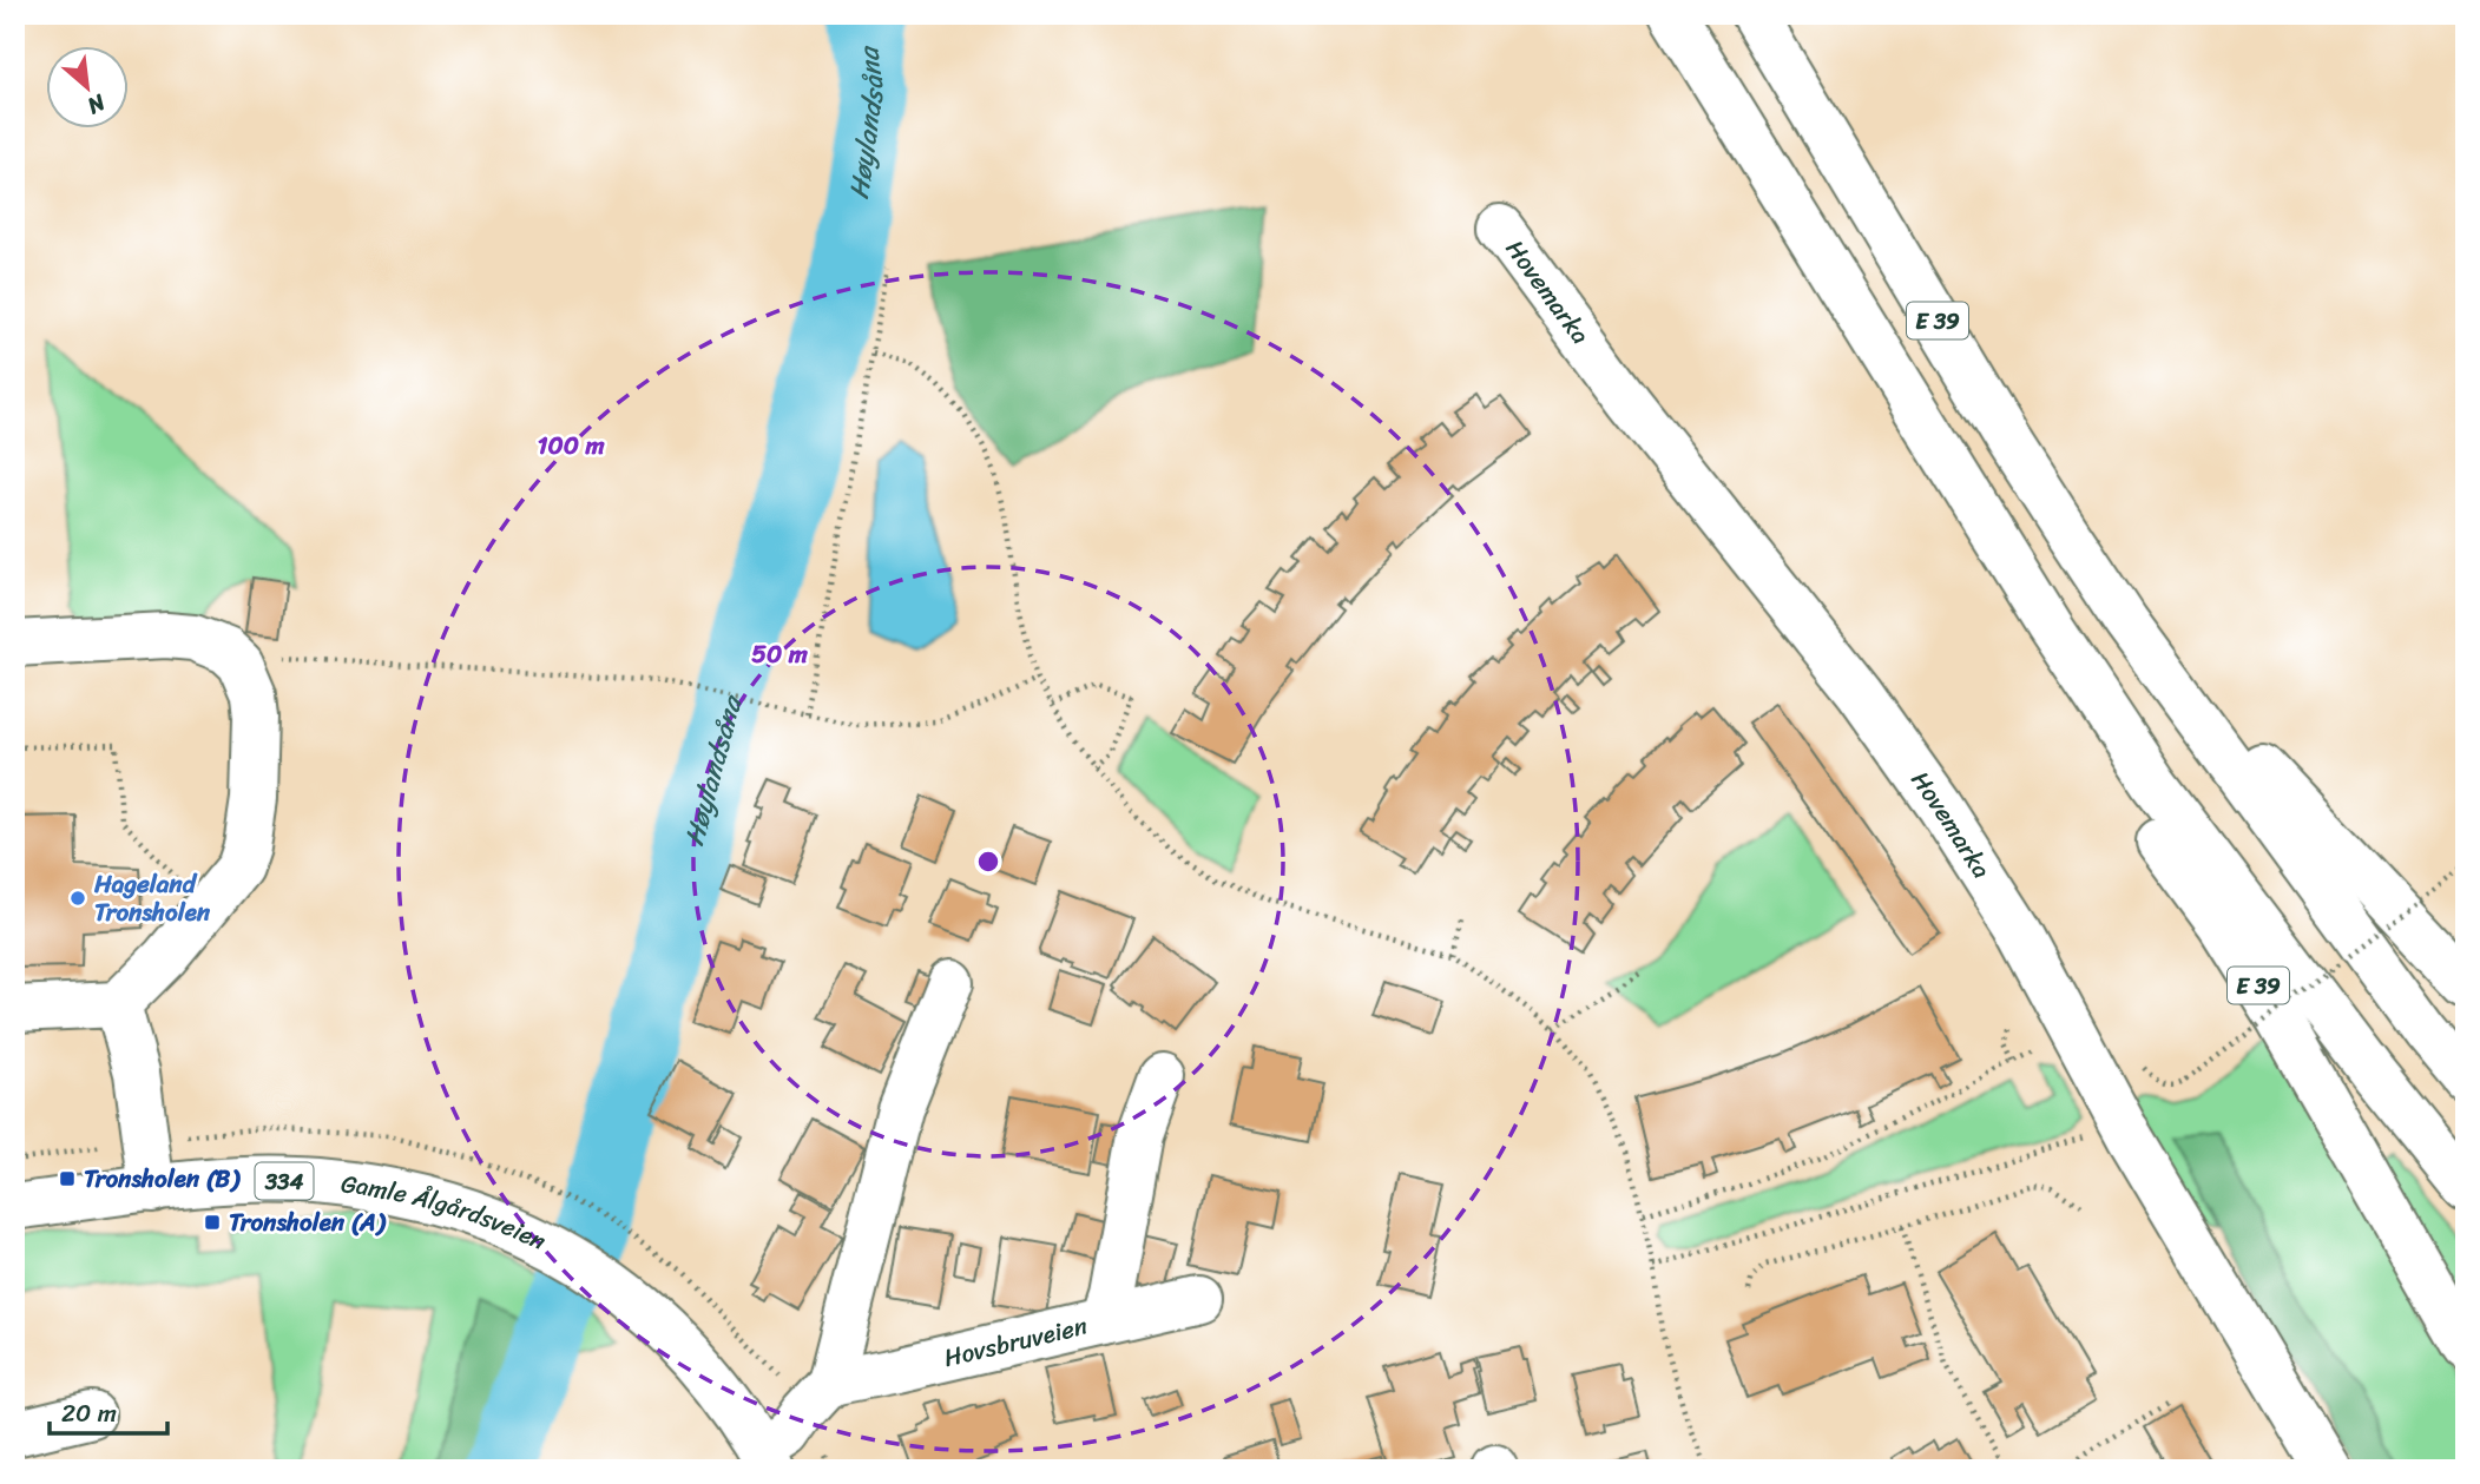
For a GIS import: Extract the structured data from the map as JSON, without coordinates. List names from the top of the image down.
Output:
{
  "streets": {
    "main road": [
      "Hovemarka",
      "E 39",
      "334",
      "Gamle Ålgårdsveien",
      "Hovsbruveien"
    ]
  },
  "water": ["Høylandsåna"],
  "places": {
    "other": ["Hageland Tronsholen"],
    "transit": ["Tronsholen (B)", "Tronsholen (A)"]
  },
  "scale_bar": "20 m",
  "north": "bottom right",
  "rings": ["100 m", "50 m"]
}
